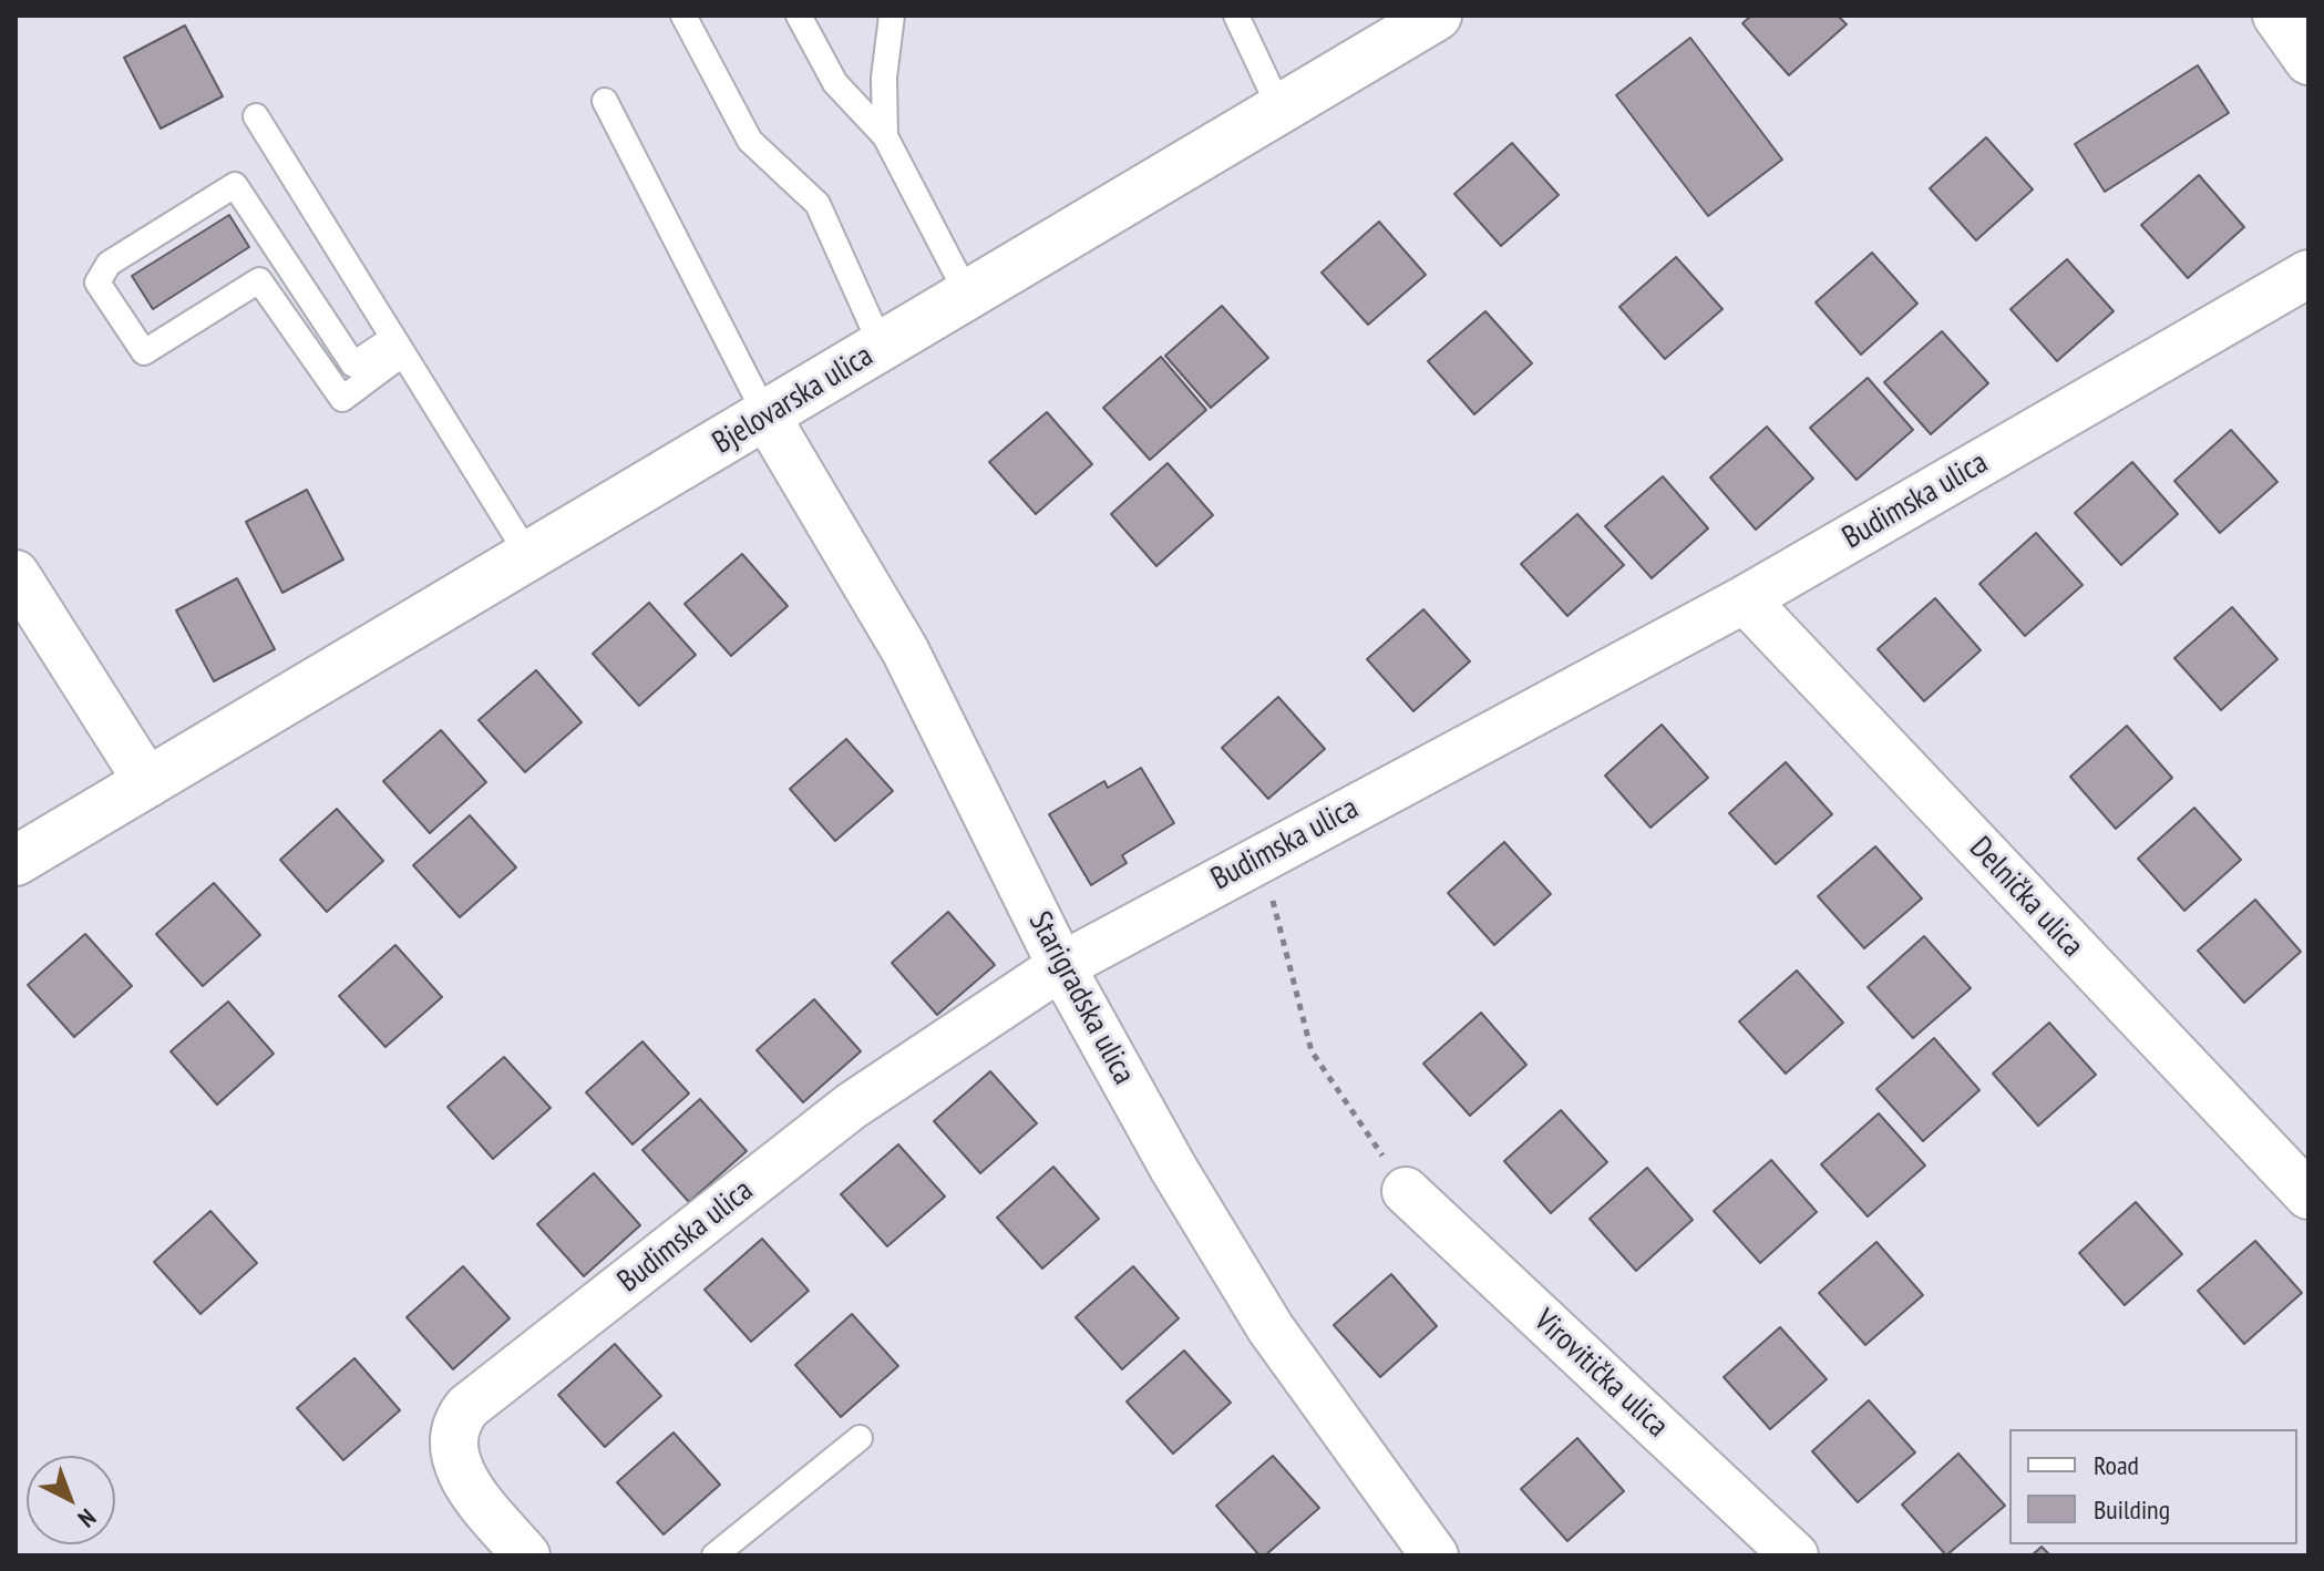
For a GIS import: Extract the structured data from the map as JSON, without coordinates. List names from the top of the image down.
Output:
{
  "streets": {
    "main road": ["Bjelovarska ulica"],
    "street": [
      "Budimska ulica",
      "Delnička ulica",
      "Starigradska ulica",
      "Virovitička ulica"
    ]
  },
  "crossings": [
    ["Bjelovarska ulica", "Starigradska ulica"],
    ["Budimska ulica", "Delnička ulica"],
    ["Budimska ulica", "Starigradska ulica"]
  ],
  "legend": ["Road", "Building"],
  "north": "bottom right"
}
